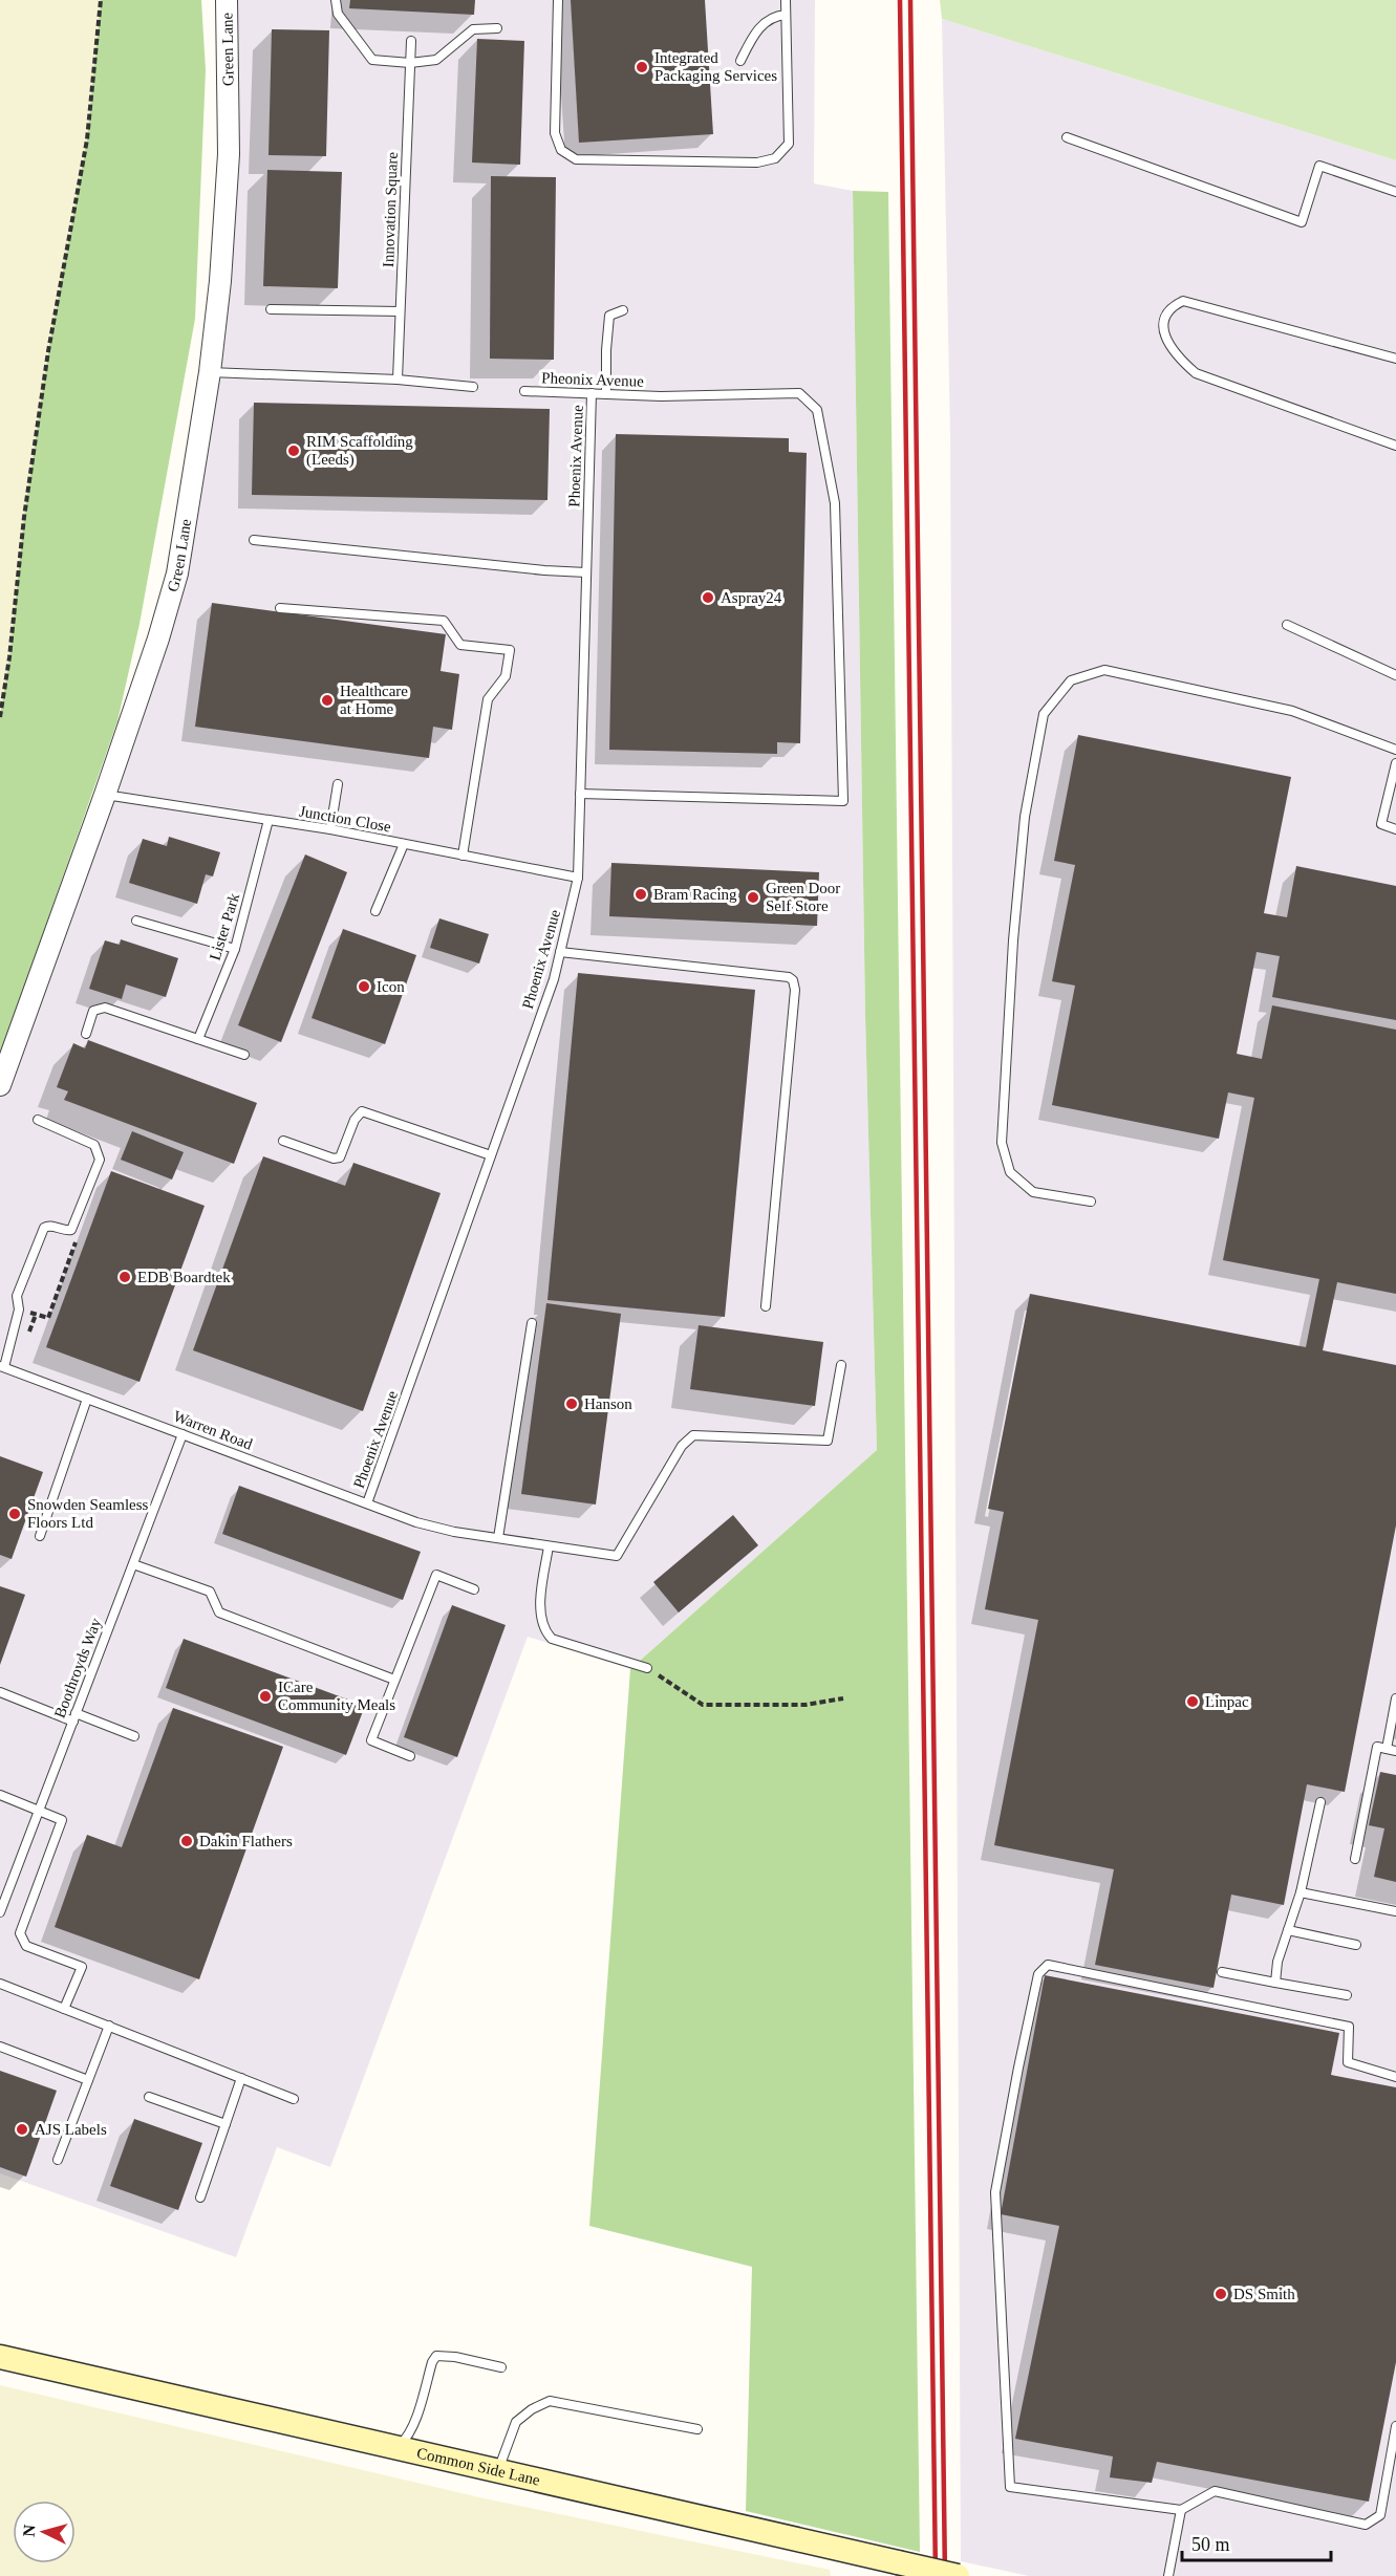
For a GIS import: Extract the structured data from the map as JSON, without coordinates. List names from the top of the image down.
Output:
{
  "streets": {
    "main road": ["Common Side Lane"],
    "street": ["Green Lane"],
    "lane": [
      "Innovation Square",
      "Pheonix Avenue",
      "Phoenix Avenue",
      "Junction Close",
      "Lister Park",
      "Warren Road",
      "Boothroyds Way"
    ]
  },
  "crossings": [
    ["Green Lane", "Junction Close"],
    ["Pheonix Avenue", "Phoenix Avenue"],
    ["Phoenix Avenue", "Junction Close"],
    ["Phoenix Avenue", "Warren Road"],
    ["Junction Close", "Lister Park"],
    ["Warren Road", "Boothroyds Way"]
  ],
  "places": [
    "Integrated Packaging Services",
    "RIM Scaffolding (Leeds)",
    "Aspray24",
    "Healthcare at Home",
    "Bram Racing",
    "Green Door Self Store",
    "Icon",
    "EDB Boardtek",
    "Hanson",
    "Snowden Seamless Floors Ltd",
    "ICare Community Meals",
    "Linpac",
    "Dakin Flathers",
    "AJS Labels",
    "DS Smith"
  ],
  "scale_bar": "50 m",
  "north": "left"
}
